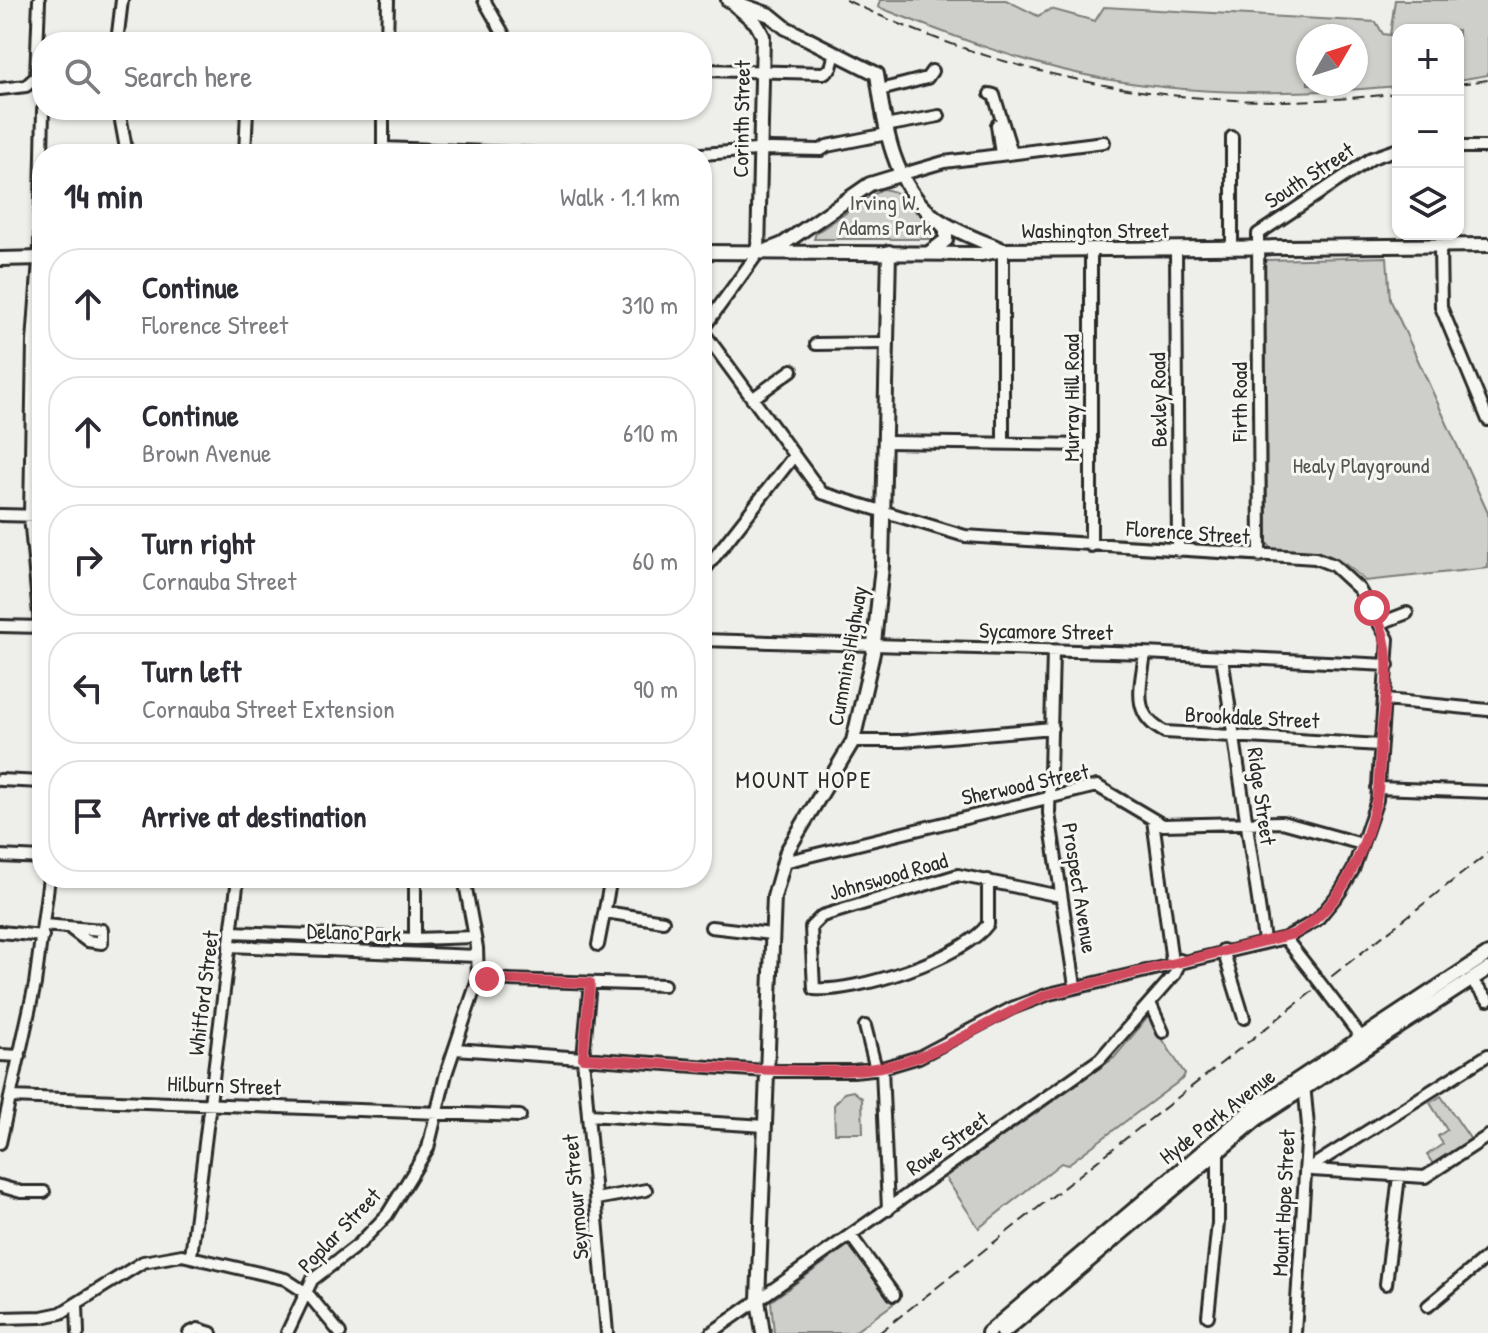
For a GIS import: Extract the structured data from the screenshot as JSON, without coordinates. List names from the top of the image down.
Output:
{
  "streets": {
    "main road": [
      "Corinth Street",
      "Washington Street",
      "Cummins Highway",
      "Hyde Park Avenue"
    ],
    "street": [
      "South Street",
      "Murray Hill Road",
      "Bexley Road",
      "Firth Road",
      "Florence Street",
      "Sycamore Street",
      "Brookdale Street",
      "Sherwood Street",
      "Ridge Street",
      "Johnswood Road",
      "Prospect Avenue",
      "Delano Park",
      "Whitford Street",
      "Hilburn Street",
      "Rowe Street",
      "Seymour Street",
      "Mount Hope Street",
      "Poplar Street"
    ]
  },
  "crossings": [
    ["Corinth Street", "Washington Street"],
    ["South Street", "Washington Street"],
    ["South Street", "Firth Road"],
    ["Washington Street", "Murray Hill Road"],
    ["Washington Street", "Bexley Road"],
    ["Washington Street", "Firth Road"],
    ["Washington Street", "Cummins Highway"],
    ["Murray Hill Road", "Florence Street"],
    ["Bexley Road", "Florence Street"],
    ["Firth Road", "Florence Street"],
    ["Florence Street", "Sycamore Street"],
    ["Florence Street", "Cummins Highway"],
    ["Florence Street", "Brookdale Street"],
    ["Florence Street", "Sherwood Street"],
    ["Sycamore Street", "Cummins Highway"],
    ["Sycamore Street", "Brookdale Street"],
    ["Sycamore Street", "Ridge Street"],
    ["Sycamore Street", "Prospect Avenue"],
    ["Cummins Highway", "Sherwood Street"],
    ["Cummins Highway", "Rowe Street"],
    ["Brookdale Street", "Ridge Street"],
    ["Sherwood Street", "Ridge Street"],
    ["Sherwood Street", "Prospect Avenue"],
    ["Johnswood Road", "Prospect Avenue"],
    ["Delano Park", "Whitford Street"],
    ["Delano Park", "Poplar Street"],
    ["Whitford Street", "Hilburn Street"],
    ["Whitford Street", "Poplar Street"],
    ["Hilburn Street", "Poplar Street"],
    ["Hyde Park Avenue", "Mount Hope Street"]
  ],
  "districts": ["MOUNT HOPE"],
  "parks": ["Irving W. Adams Park", "Healy Playground"],
  "north": "top right",
  "page": {
    "map_buttons": ["+", "−"],
    "search": "Search here",
    "heading": ["14 min", "Walk · 1.1 km"],
    "list": [
      ["Continue", "Florence Street", "310 m"],
      ["Continue", "Brown Avenue", "610 m"],
      ["Turn right", "Cornauba Street", "60 m"],
      ["Turn left", "Cornauba Street Extension", "90 m"],
      "Arrive at destination"
    ]
  }
}
